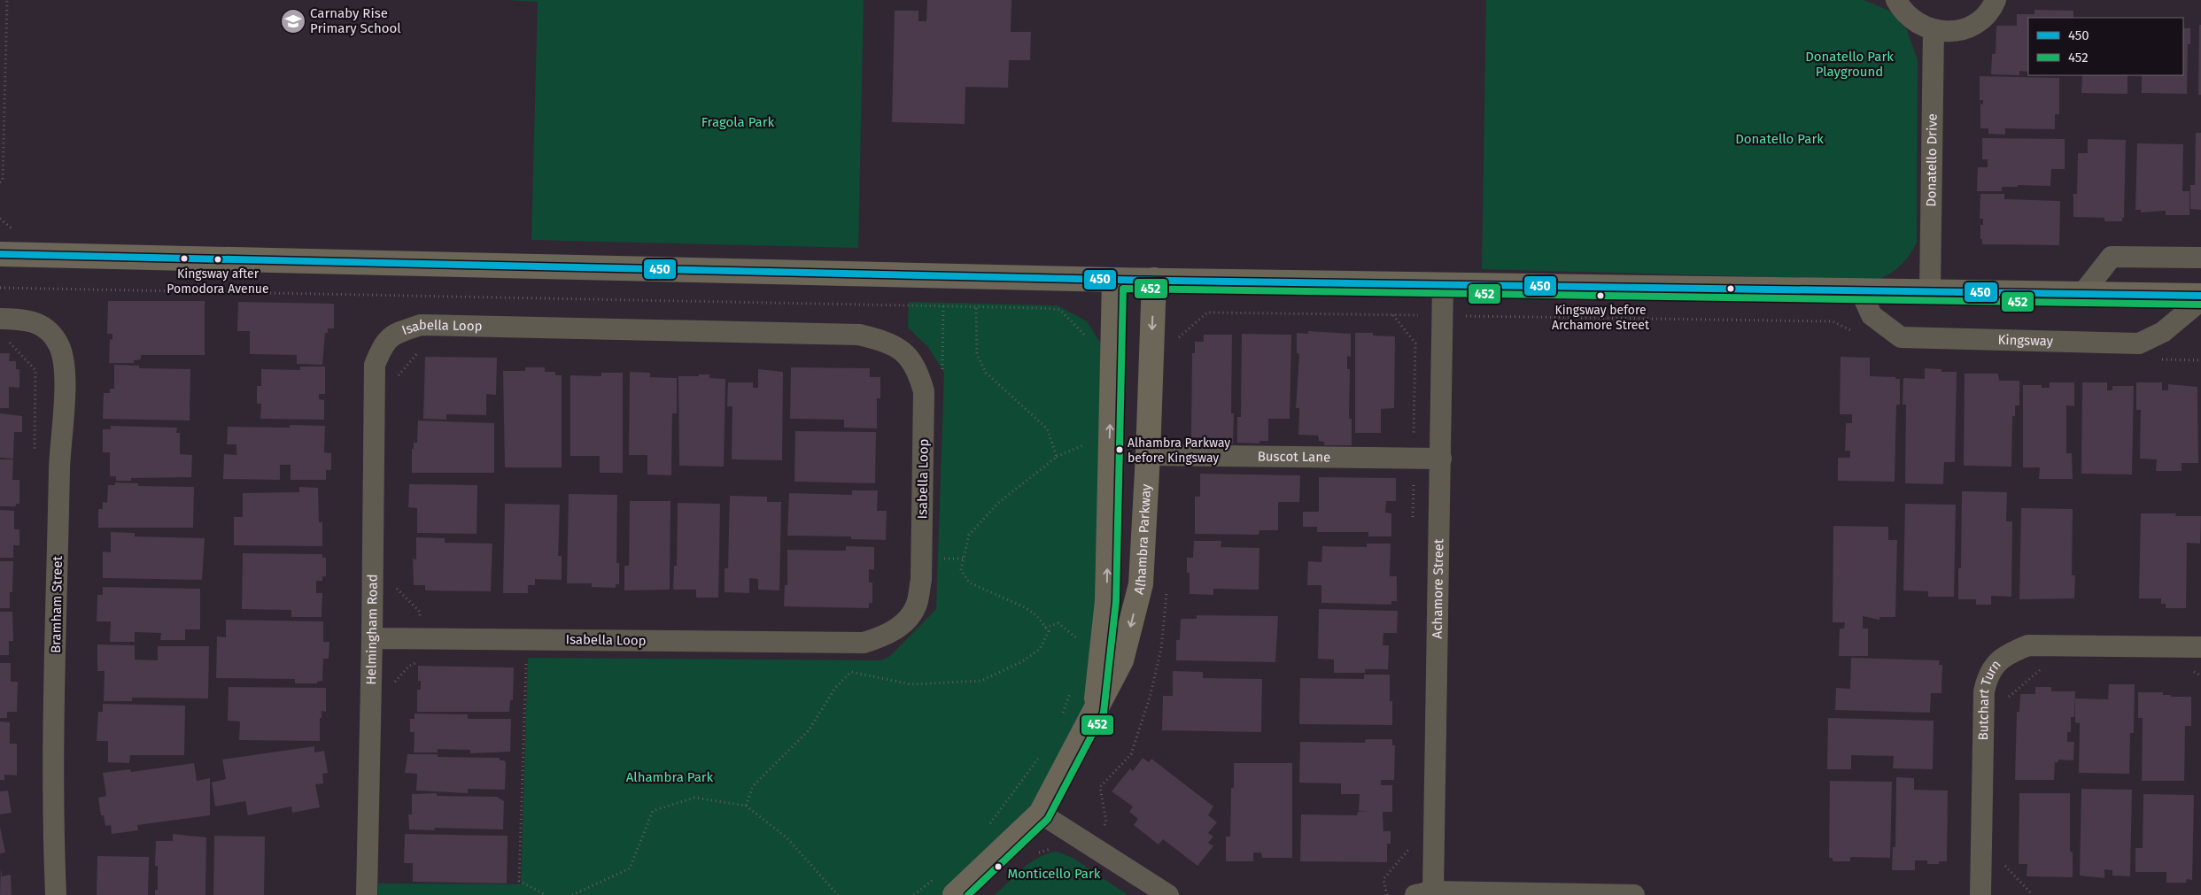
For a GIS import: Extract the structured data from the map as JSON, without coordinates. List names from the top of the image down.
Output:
{
  "streets": {
    "street": [
      "Donatello Drive",
      "Isabella Loop",
      "Kingsway",
      "Buscot Lane",
      "Alhambra Parkway",
      "Achamore Street",
      "Bramham Street",
      "Helmingham Road",
      "Butchart Turn"
    ]
  },
  "crossings": [
    ["Isabella Loop", "Helmingham Road"],
    ["Buscot Lane", "Alhambra Parkway"],
    ["Buscot Lane", "Achamore Street"]
  ],
  "parks": [
    "Donatello Park Playground",
    "Fragola Park",
    "Donatello Park",
    "Alhambra Park",
    "Monticello Park"
  ],
  "places": {
    "school or university": ["Carnaby Rise Primary School"],
    "other": ["Kingsway after Pomodora Avenue", "Kingsway before Archamore Street", "Alhambra Parkway before Kingsway"]
  },
  "lines": ["transit line 450", "transit line 452"],
  "legend": ["450", "452"]
}
